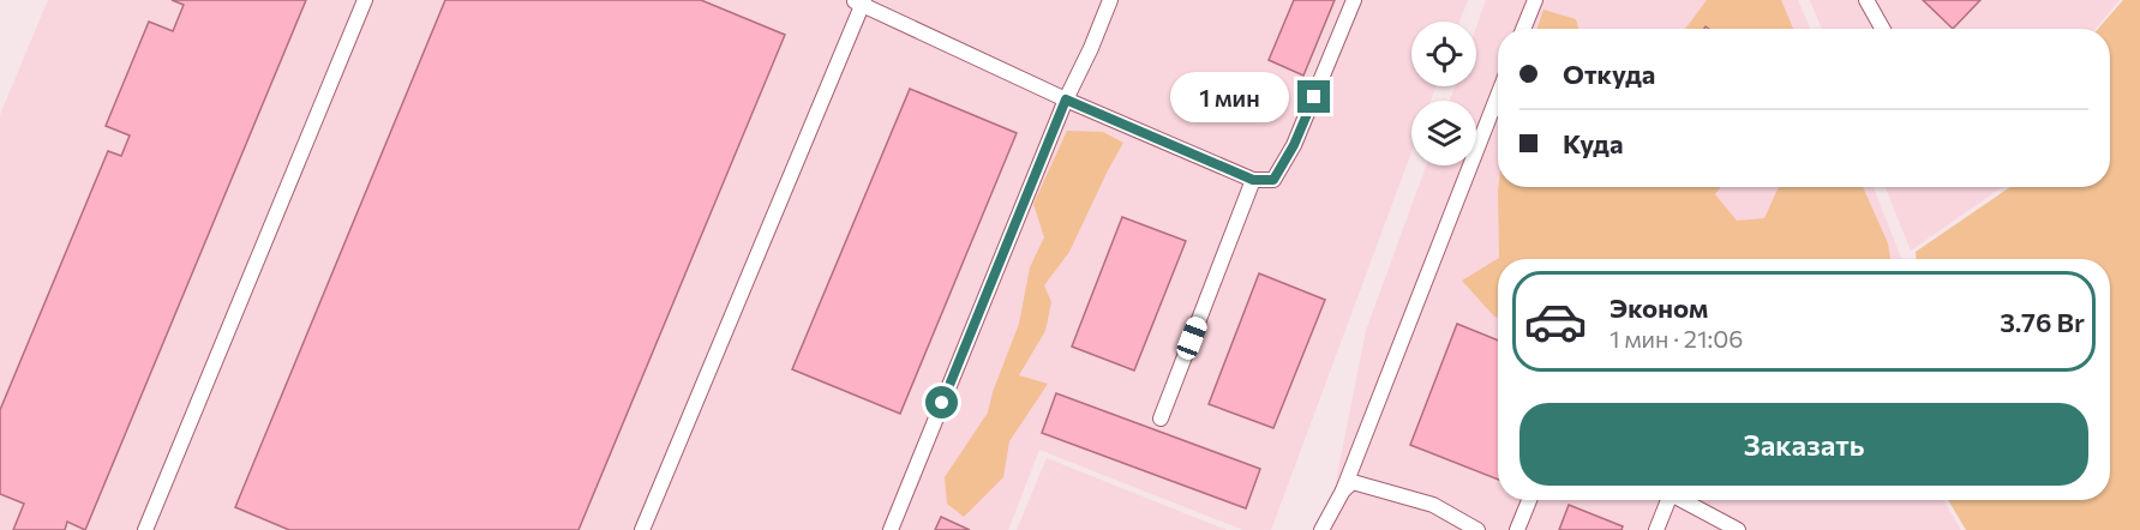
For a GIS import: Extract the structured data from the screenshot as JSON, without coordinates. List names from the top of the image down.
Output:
{
  "page": {
    "banner": ["Откуда", "Куда"],
    "bubble": "1 мин",
    "list": [
      {
        "name": "Эконом",
        "note": "1 мин · 21:06",
        "value": "3.76 Br"
      }
    ],
    "buttons": "Заказать"
  }
}
